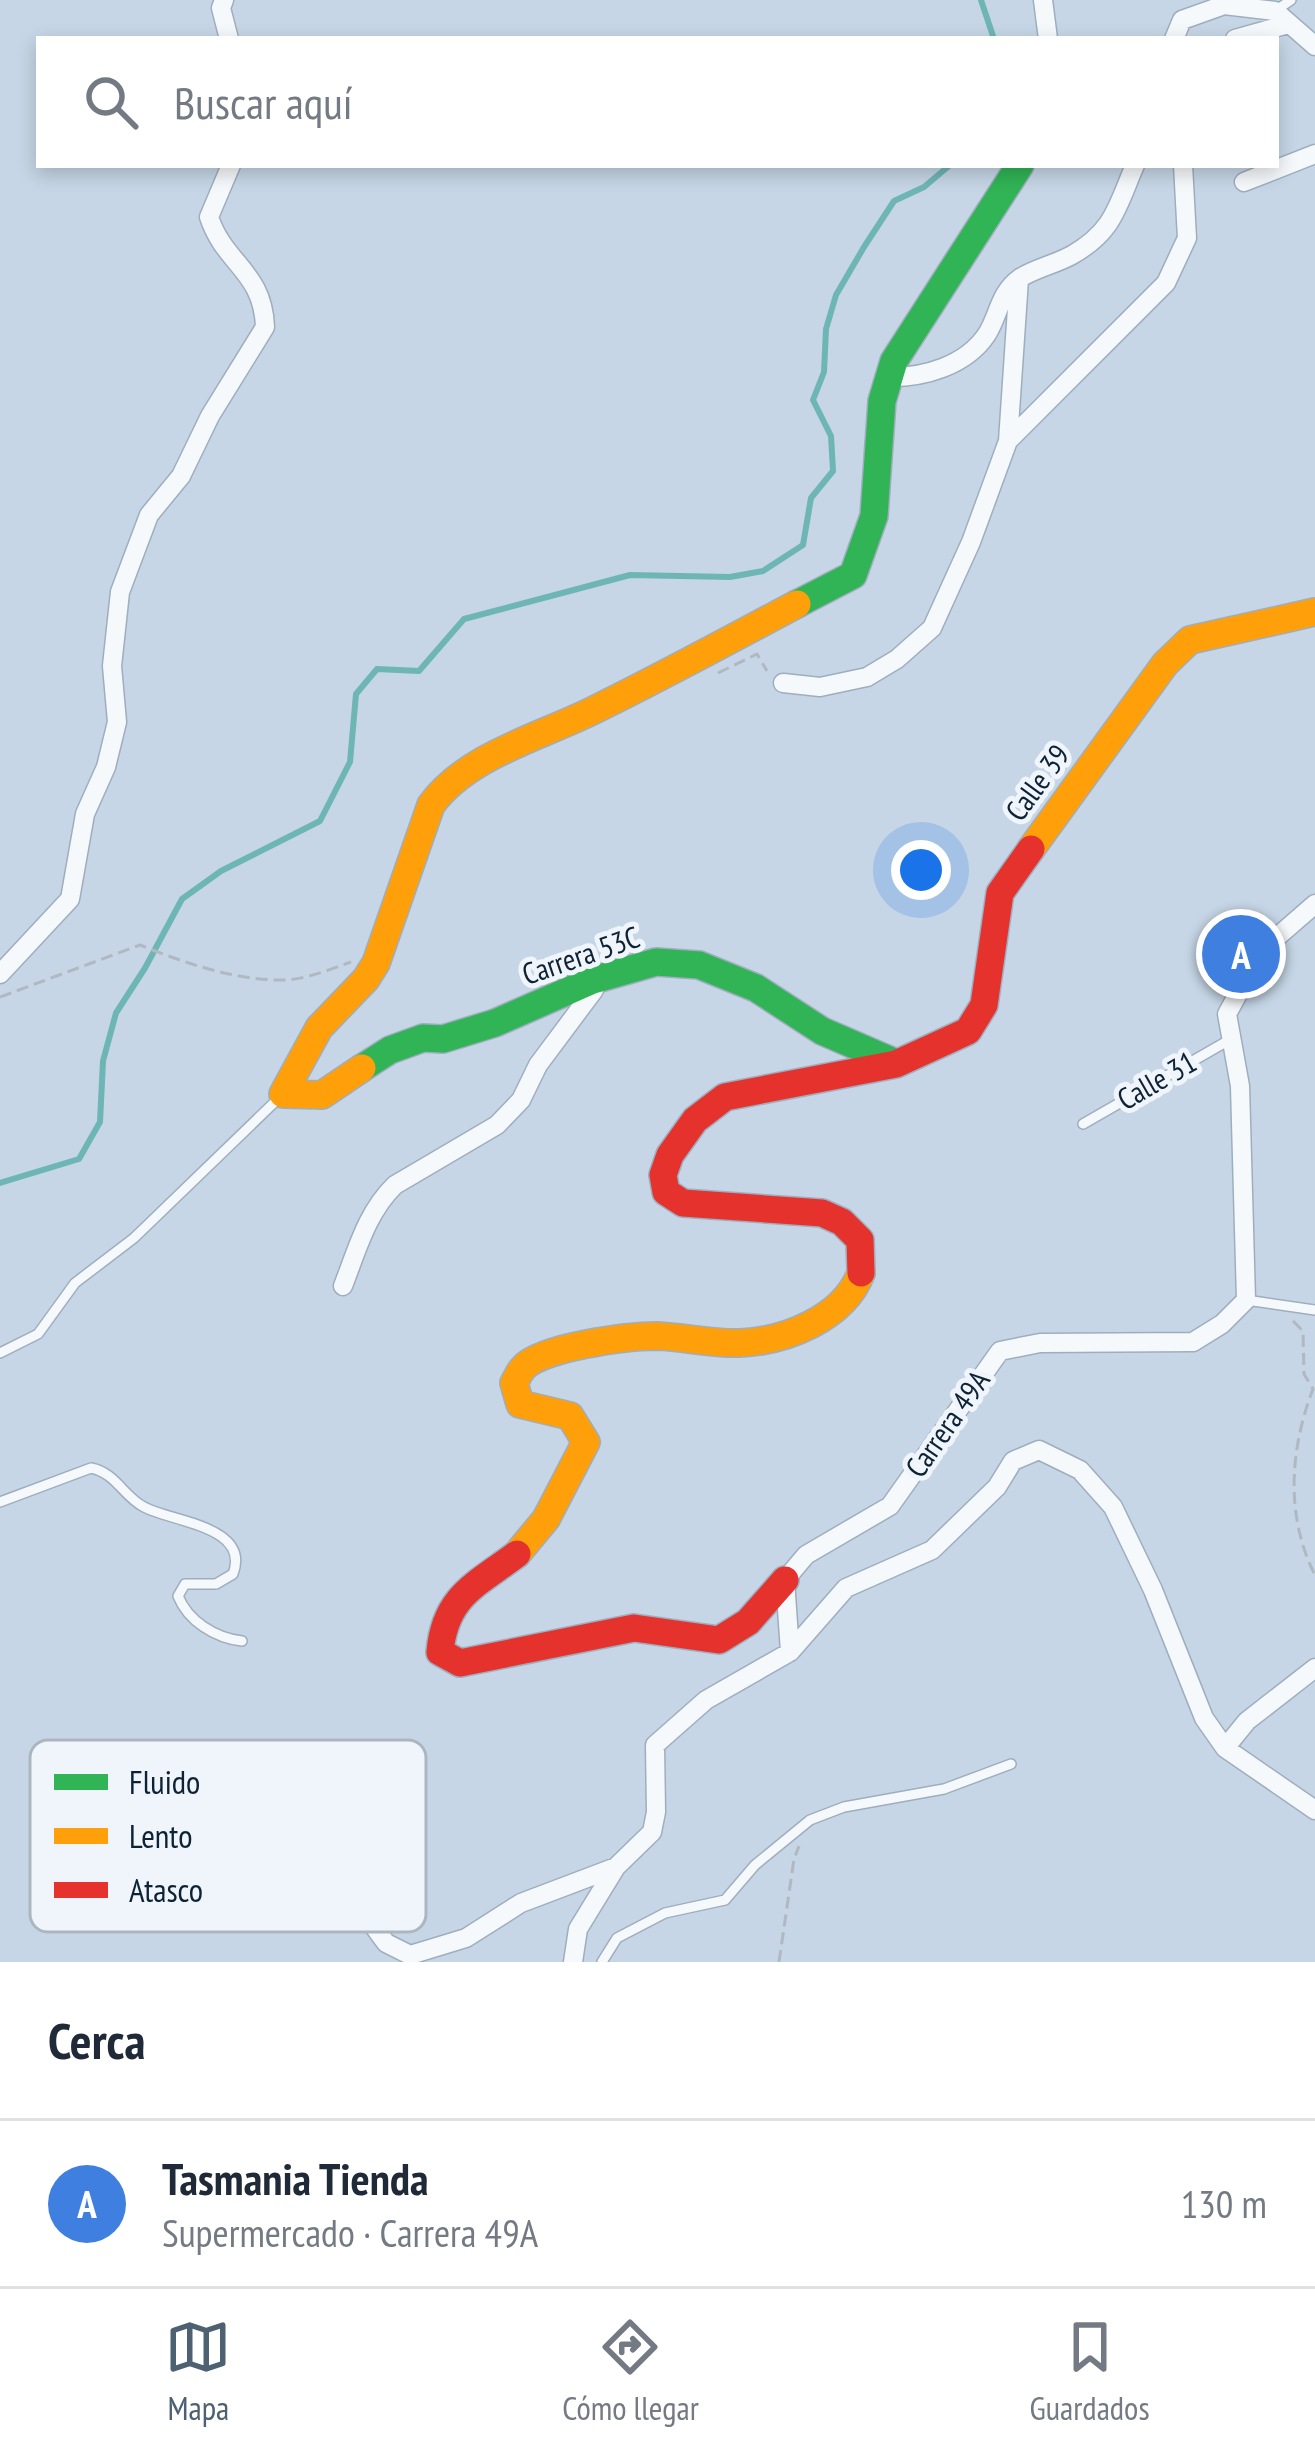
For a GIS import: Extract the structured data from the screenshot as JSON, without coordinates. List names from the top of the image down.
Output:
{
  "streets": {
    "street": ["Calle 39", "Carrera 53C", "Carrera 49A"],
    "lane": ["Calle 31"]
  },
  "crossings": [
    ["Calle 39", "Carrera 53C"],
    ["Calle 39", "Carrera 49A"]
  ],
  "legend": ["Fluido", "Lento", "Atasco"],
  "page": {
    "search": "Buscar aquí",
    "pins": "A",
    "heading": "Cerca",
    "list": [
      {
        "mark": "A",
        "name": "Tasmania Tienda",
        "note": "Supermercado · Carrera 49A",
        "value": "130 m"
      }
    ],
    "nav": ["Mapa", "Cómo llegar", "Guardados"]
  }
}
